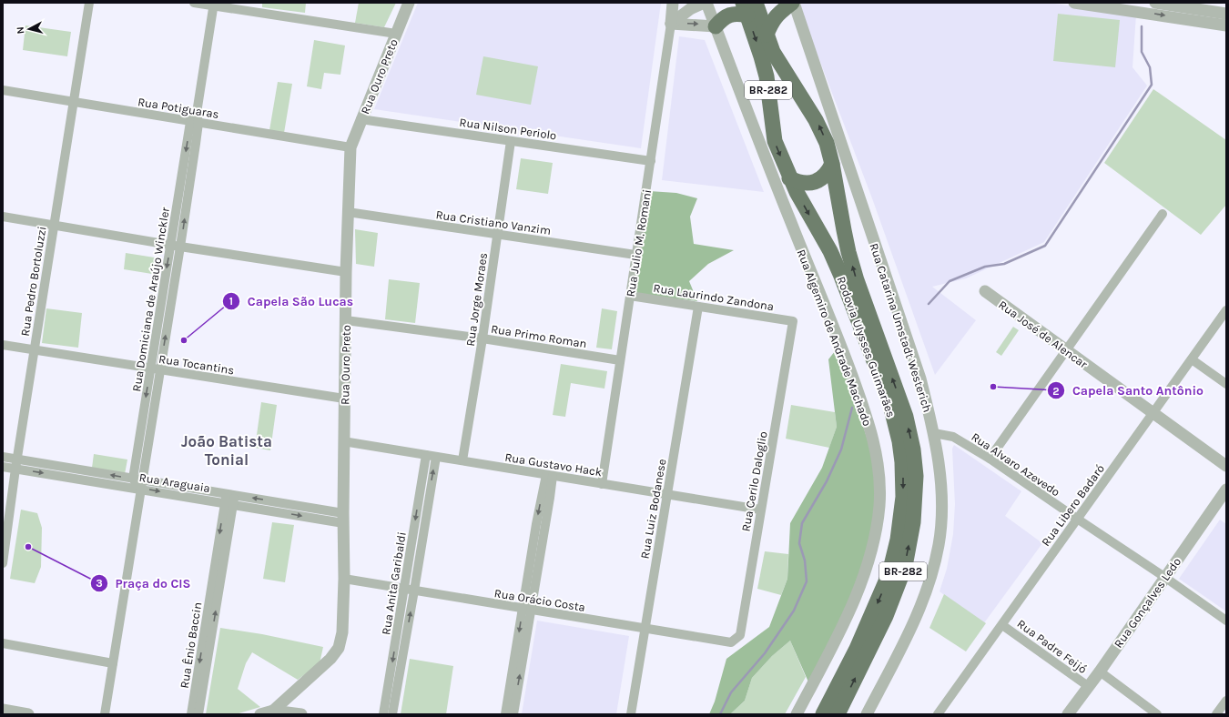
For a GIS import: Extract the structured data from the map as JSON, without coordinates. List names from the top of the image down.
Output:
{
  "streets": {
    "highway": ["BR-282", "Rodovia Ulysses Guimarães"],
    "street": [
      "Rua Ouro Preto",
      "Rua Potiguaras",
      "Rua Nilson Periolo",
      "Rua Cristiano Vanzim",
      "Rua Julio M. Romani",
      "Rua Pedro Bortoluzzi",
      "Rua Laurindo Zandona",
      "Rua Domiciana de Araújo Winckler",
      "Rua Jorge Moraes",
      "Rua Catarina Umstadt Westerich",
      "Rua José de Alencar",
      "Rua Primo Roman",
      "Rua Algemiro de Andrade Machado",
      "Rua Tocantins",
      "Rua Gustavo Hack",
      "Rua Alvaro Azevedo",
      "Rua Cerilo Daloglio",
      "Rua Araguaia",
      "Rua Libero Badaró",
      "Rua Luiz Bodanese",
      "Rua Anita Garibaldi",
      "Rua Orácio Costa",
      "Rua Gonçalves Ledo",
      "Rua Ênio Baccin",
      "Rua Padre Feijó"
    ]
  },
  "crossings": [
    ["Rua Ouro Preto", "Rua Potiguaras"],
    ["Rua Ouro Preto", "Rua Nilson Periolo"],
    ["Rua Ouro Preto", "Rua Cristiano Vanzim"],
    ["Rua Ouro Preto", "Rua Primo Roman"],
    ["Rua Ouro Preto", "Rua Tocantins"],
    ["Rua Ouro Preto", "Rua Gustavo Hack"],
    ["Rua Ouro Preto", "Rua Araguaia"],
    ["Rua Ouro Preto", "Rua Orácio Costa"],
    ["Rua Potiguaras", "Rua Pedro Bortoluzzi"],
    ["Rua Potiguaras", "Rua Domiciana de Araújo Winckler"],
    ["Rua Nilson Periolo", "Rua Julio M. Romani"],
    ["Rua Nilson Periolo", "Rua Jorge Moraes"],
    ["Rua Cristiano Vanzim", "Rua Julio M. Romani"],
    ["Rua Cristiano Vanzim", "Rua Jorge Moraes"],
    ["Rua Julio M. Romani", "Rua Laurindo Zandona"],
    ["Rua Julio M. Romani", "Rua Primo Roman"],
    ["Rua Julio M. Romani", "Rua Gustavo Hack"],
    ["Rua Pedro Bortoluzzi", "Rua Tocantins"],
    ["Rua Pedro Bortoluzzi", "Rua Araguaia"],
    ["Rua Laurindo Zandona", "Rua Cerilo Daloglio"],
    ["Rua Laurindo Zandona", "Rua Luiz Bodanese"],
    ["Rua Domiciana de Araújo Winckler", "Rua Tocantins"],
    ["Rua Domiciana de Araújo Winckler", "Rua Araguaia"],
    ["Rua Jorge Moraes", "Rua Primo Roman"],
    ["Rua Jorge Moraes", "Rua Gustavo Hack"],
    ["Rua Catarina Umstadt Westerich", "Rua Alvaro Azevedo"],
    ["Rua José de Alencar", "Rua Libero Badaró"],
    ["Rua Gustavo Hack", "Rua Cerilo Daloglio"],
    ["Rua Gustavo Hack", "Rua Luiz Bodanese"],
    ["Rua Gustavo Hack", "Rua Anita Garibaldi"],
    ["Rua Alvaro Azevedo", "Rua Libero Badaró"],
    ["Rua Alvaro Azevedo", "Rua Gonçalves Ledo"],
    ["Rua Cerilo Daloglio", "Rua Orácio Costa"],
    ["Rua Araguaia", "Rua Ênio Baccin"],
    ["Rua Libero Badaró", "Rua Padre Feijó"],
    ["Rua Luiz Bodanese", "Rua Orácio Costa"],
    ["Rua Anita Garibaldi", "Rua Orácio Costa"],
    ["Rua Gonçalves Ledo", "Rua Padre Feijó"]
  ],
  "districts": ["João Batista Tonial"],
  "places": ["Capela São Lucas", "Capela Santo Antônio", "Praça do CIS"],
  "north": "left"
}
